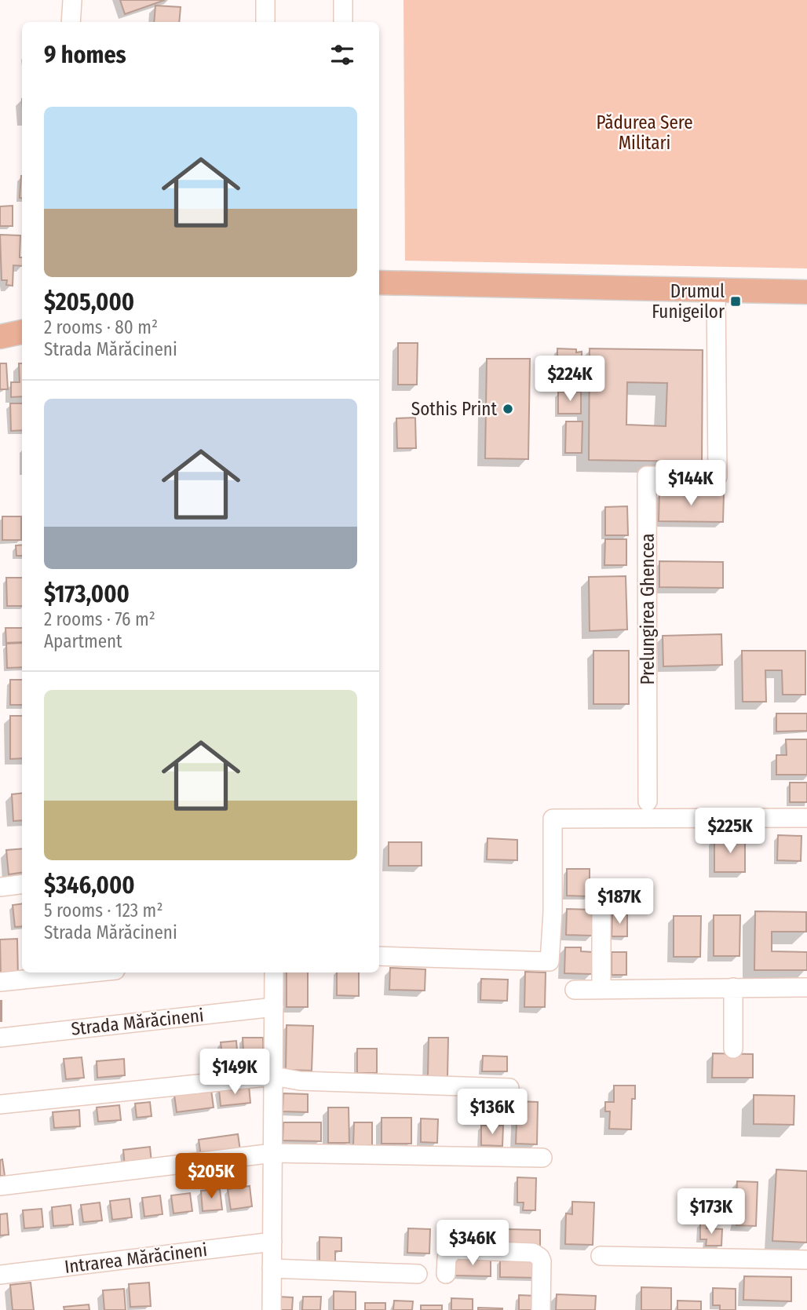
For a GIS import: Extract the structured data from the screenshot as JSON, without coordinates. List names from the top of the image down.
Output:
{
  "streets": {
    "street": ["Prelungirea Ghencea", "Strada Mărăcineni", "Intrarea Mărăcineni"]
  },
  "parks": ["Pădurea Sere Militari"],
  "places": {
    "transit": ["Drumul Funigeilor"],
    "other": ["Sothis Print"]
  },
  "page": {
    "heading": "9 homes",
    "list": [
      {
        "name": "$205,000",
        "note": "2 rooms · 80 m² · Strada Mărăcineni"
      },
      {
        "name": "$173,000",
        "note": "2 rooms · 76 m² · Apartment"
      },
      {
        "name": "$346,000",
        "note": "5 rooms · 123 m² · Strada Mărăcineni"
      }
    ],
    "price": [
      "$224K",
      "$144K",
      "$225K",
      "$187K",
      "$149K",
      "$136K",
      "$205K",
      "$173K",
      "$346K"
    ]
  }
}
